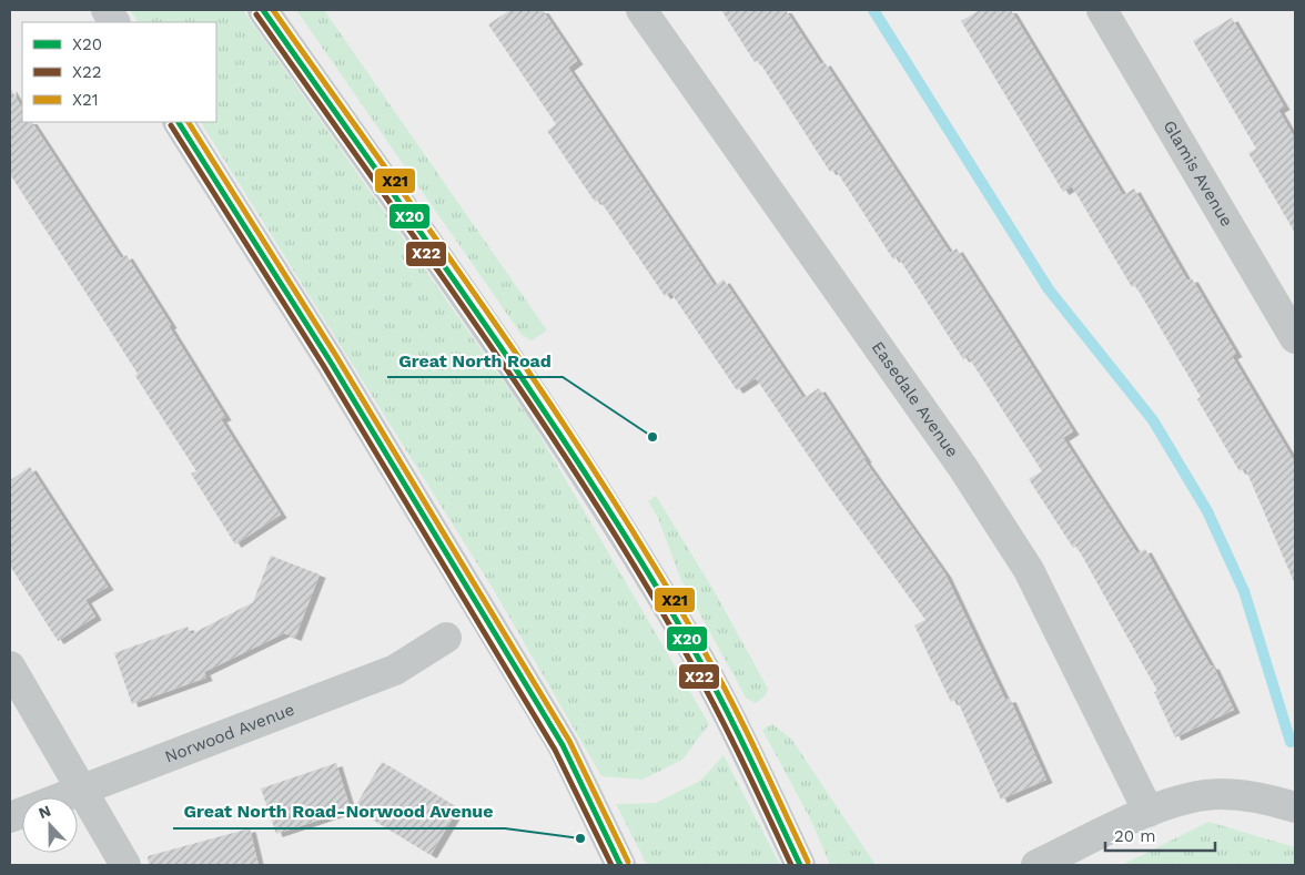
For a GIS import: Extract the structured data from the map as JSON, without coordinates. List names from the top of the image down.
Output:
{
  "streets": {
    "street": ["Glamis Avenue", "Easedale Avenue", "Norwood Avenue"]
  },
  "places": ["Great North Road", "Great North Road-Norwood Avenue"],
  "lines": ["transit line X20", "transit line X21", "transit line X22"],
  "legend": ["X20", "X22", "X21"],
  "scale_bar": "20 m",
  "north": "top"
}
